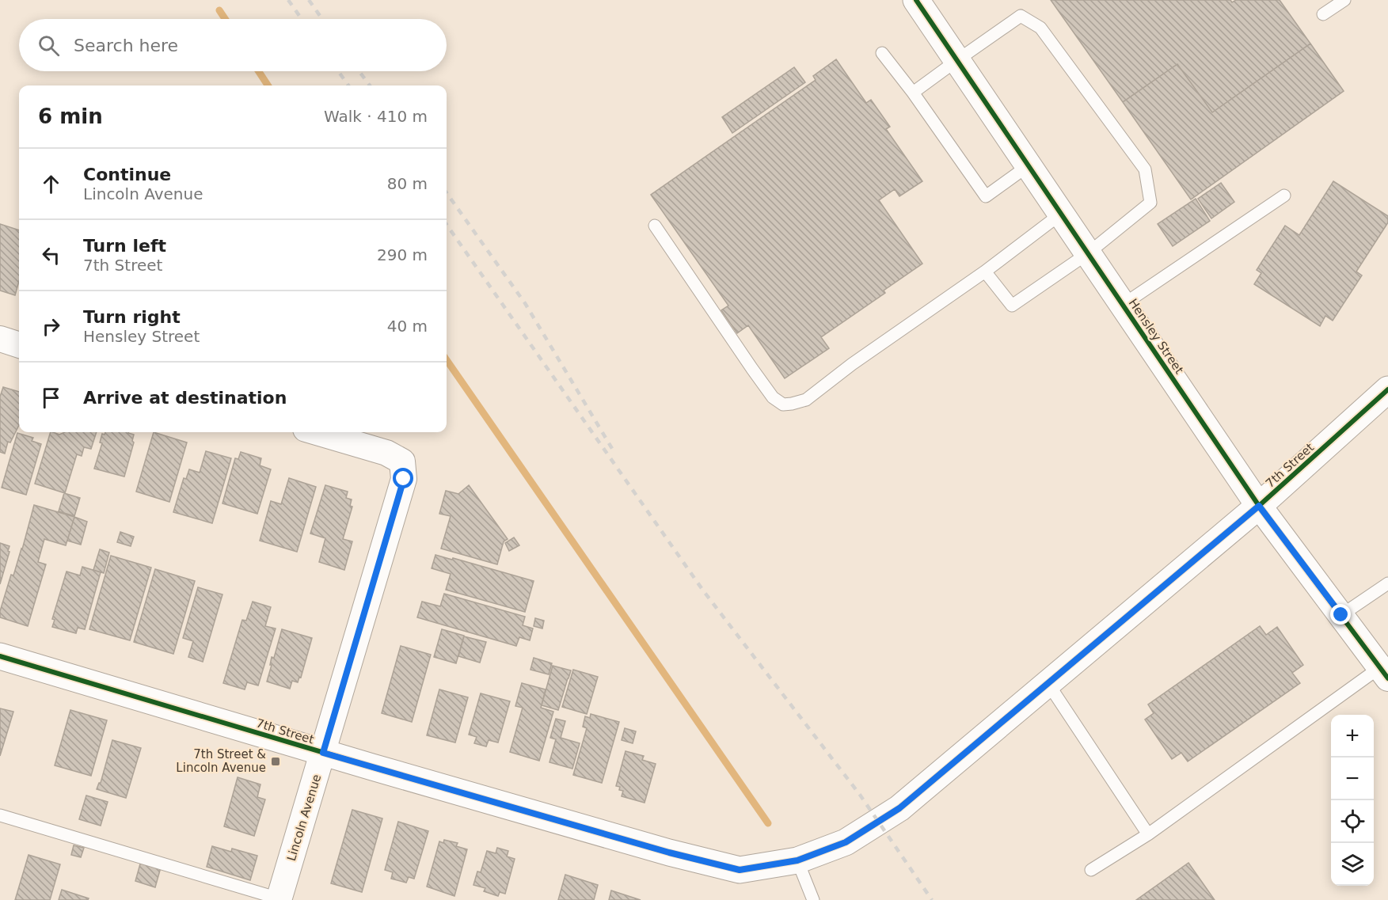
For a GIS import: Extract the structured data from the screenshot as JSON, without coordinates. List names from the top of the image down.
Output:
{
  "streets": {
    "street": ["Hensley Street", "7th Street", "Lincoln Avenue"]
  },
  "crossings": [
    ["Hensley Street", "7th Street"],
    ["7th Street", "Lincoln Avenue"]
  ],
  "places": {
    "transit": ["7th Street & Lincoln Avenue"]
  },
  "page": {
    "search": "Search here",
    "heading": ["6 min", "Walk · 410 m"],
    "list": [
      ["Continue", "Lincoln Avenue", "80 m"],
      ["Turn left", "7th Street", "290 m"],
      ["Turn right", "Hensley Street", "40 m"],
      "Arrive at destination"
    ],
    "map_buttons": ["+", "−"]
  }
}
